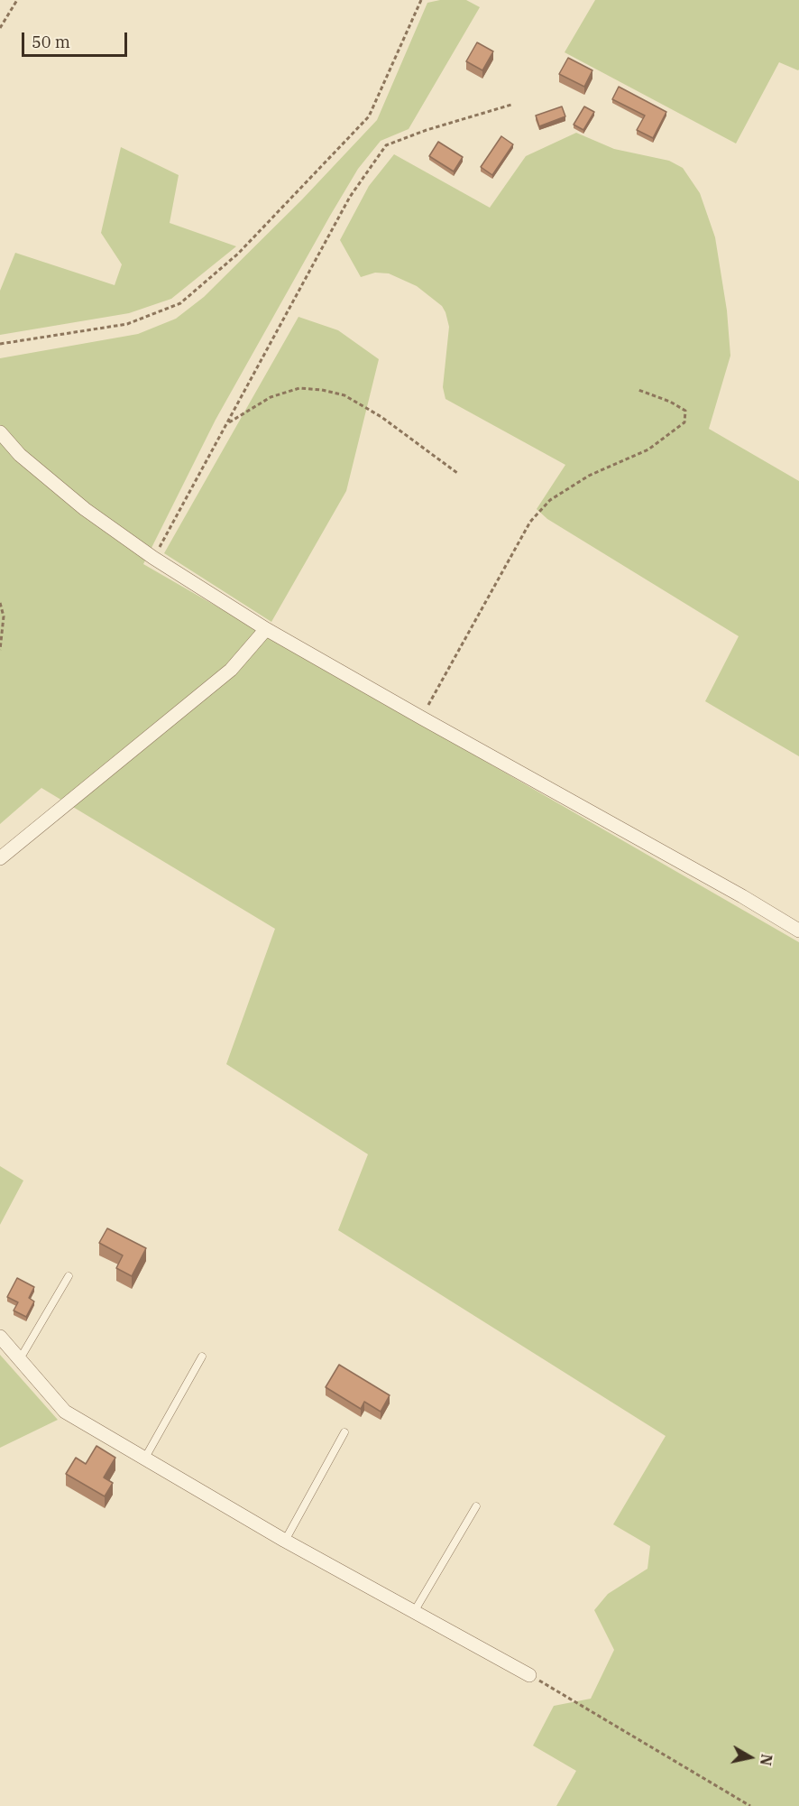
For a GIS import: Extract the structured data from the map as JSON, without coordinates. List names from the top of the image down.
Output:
{
  "scale_bar": "50 m",
  "north": "right"
}
